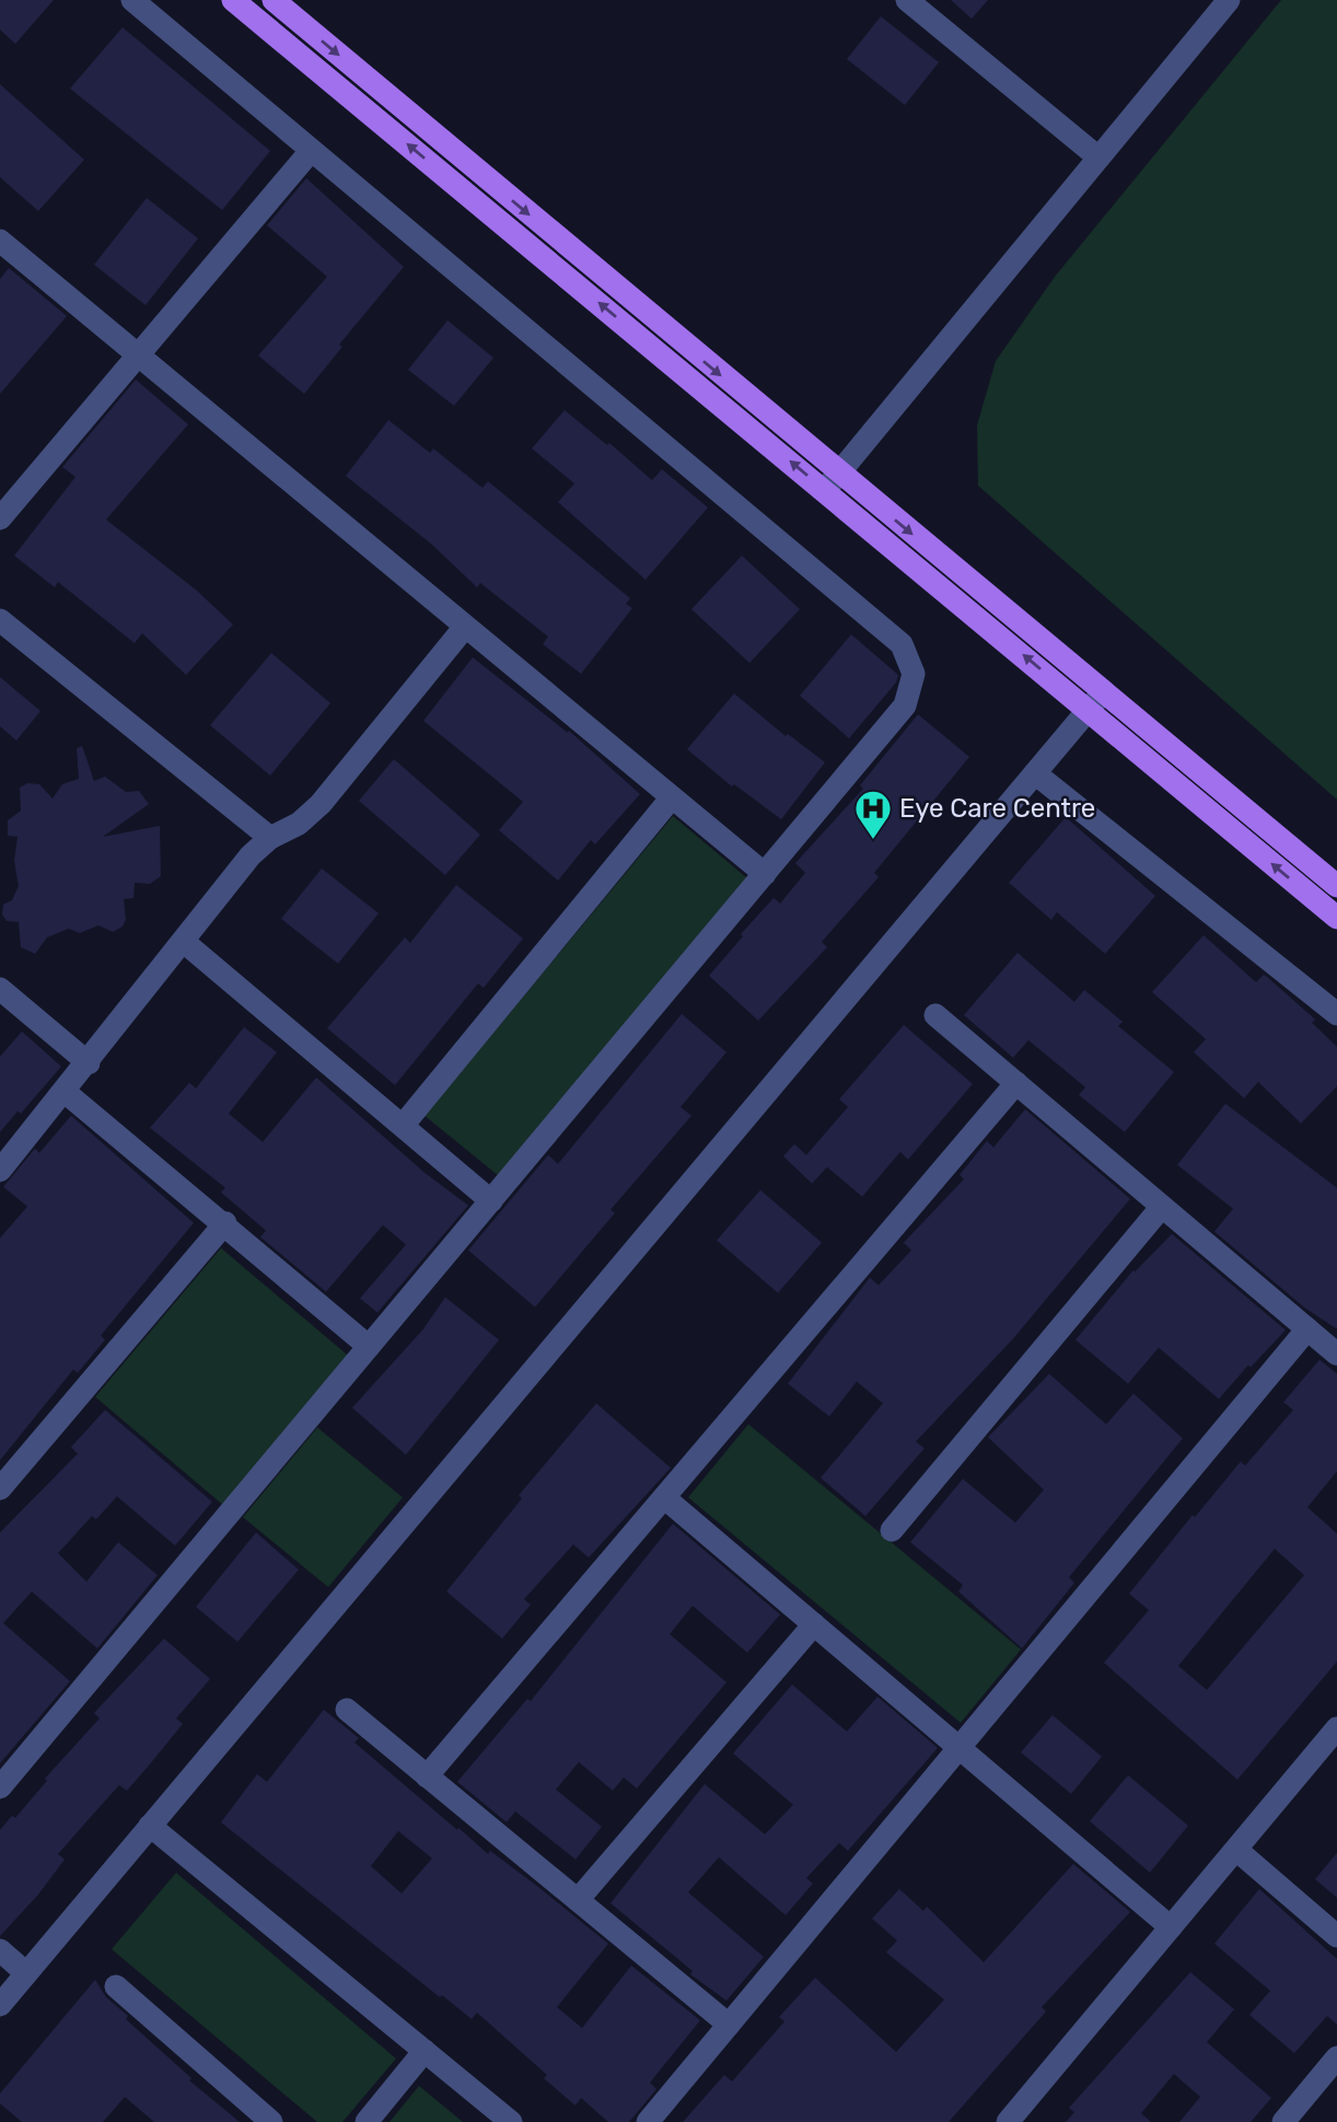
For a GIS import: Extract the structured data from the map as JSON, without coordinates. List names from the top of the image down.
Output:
{
  "places": {
    "hospital": ["Eye Care Centre"]
  }
}
